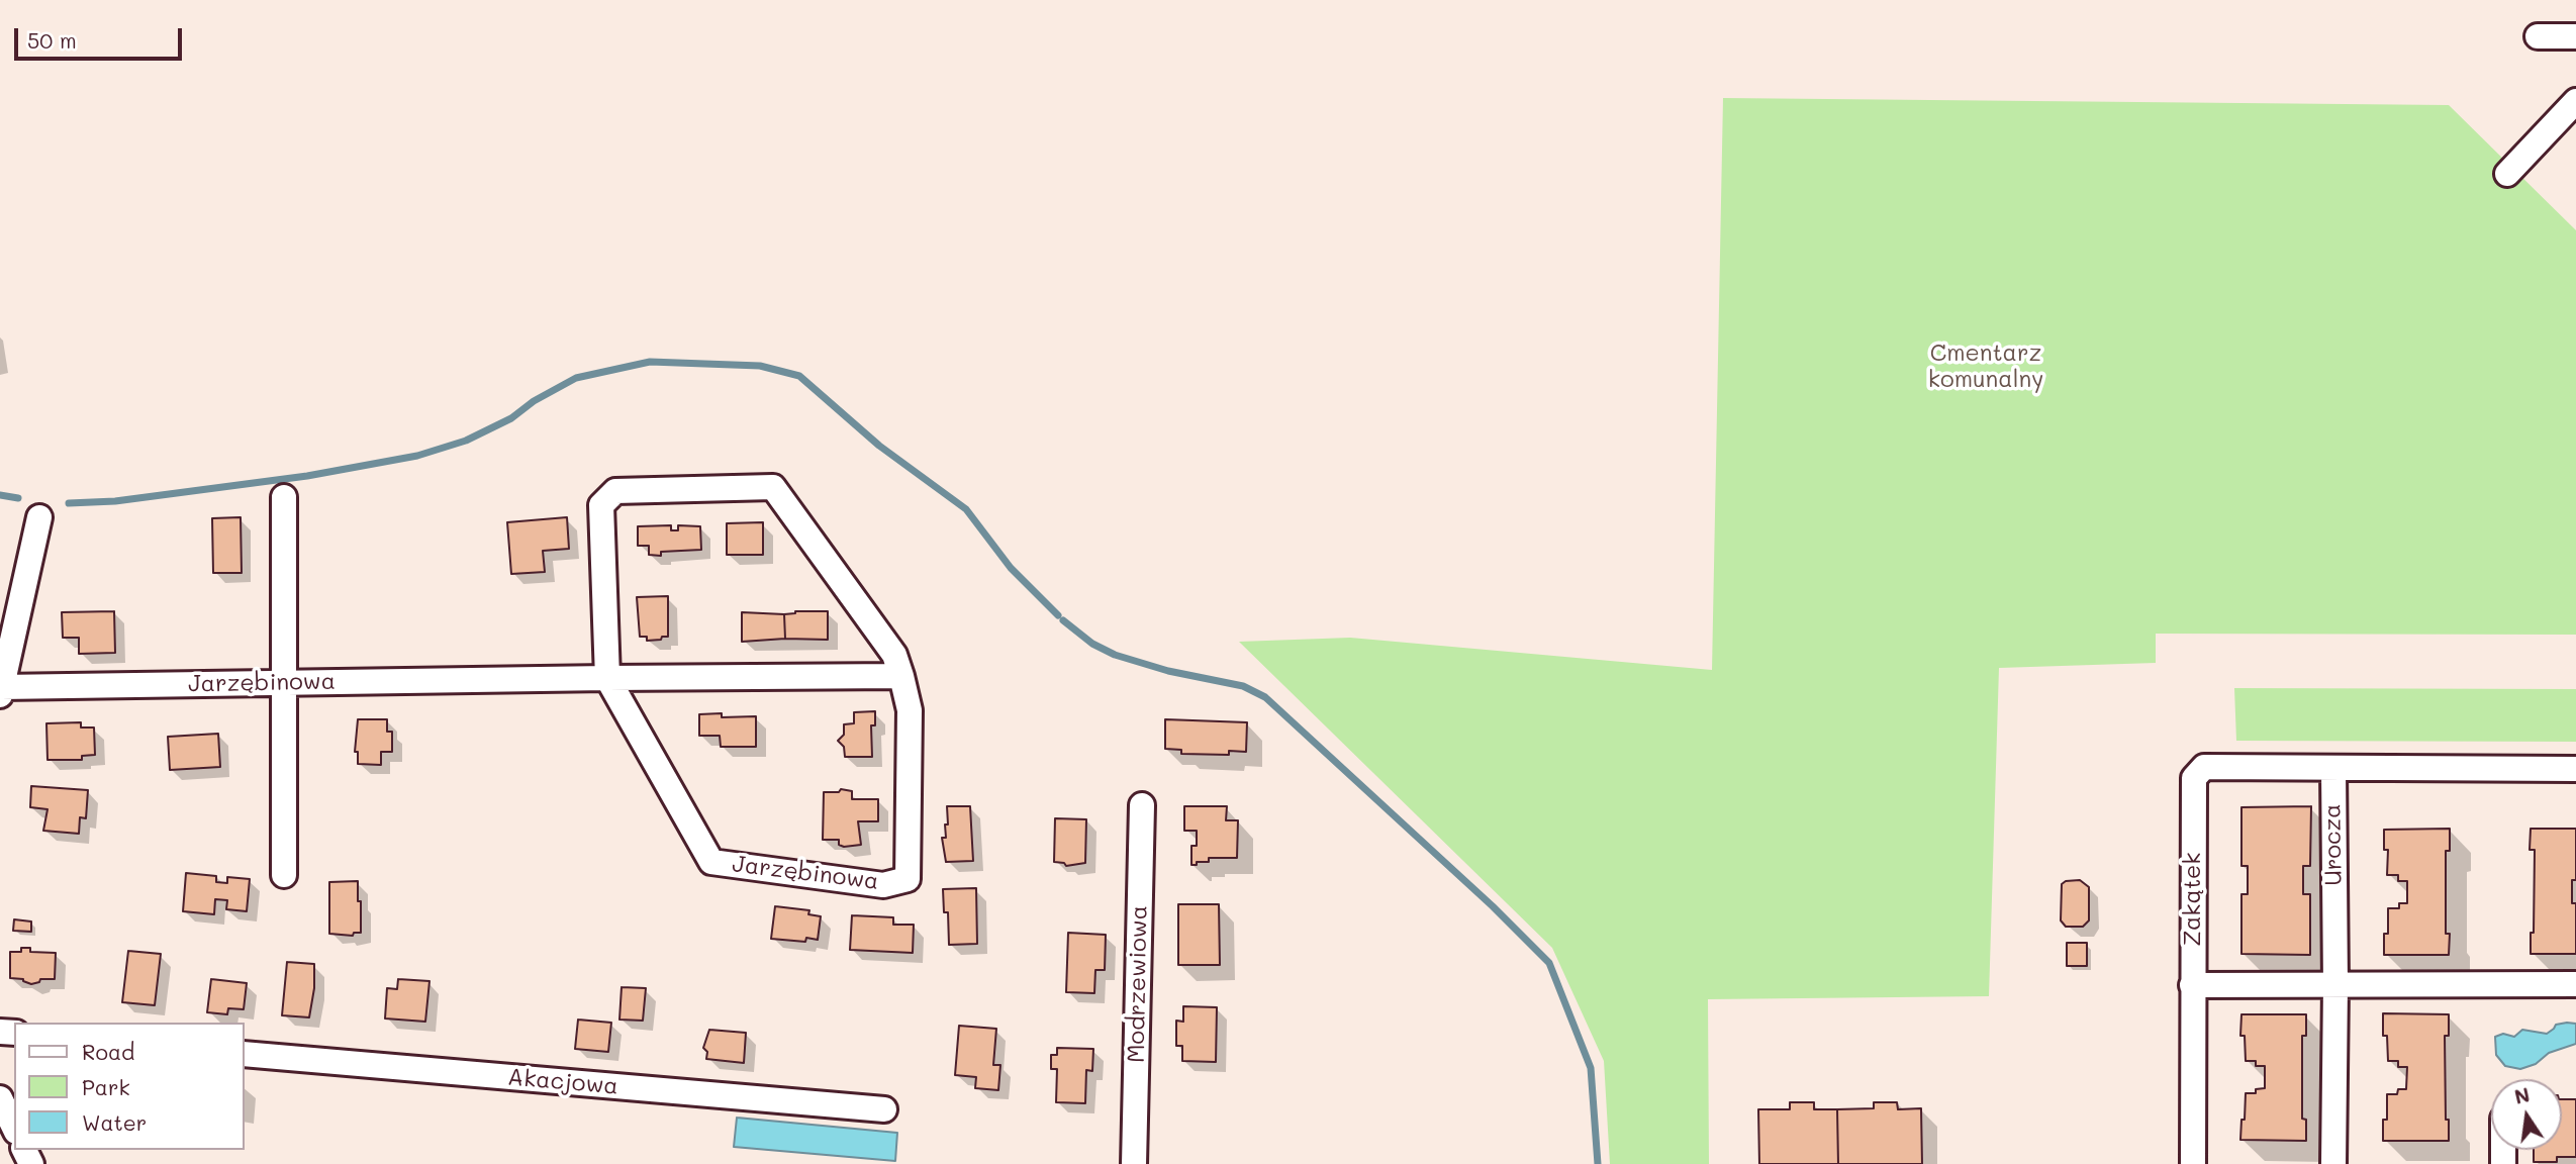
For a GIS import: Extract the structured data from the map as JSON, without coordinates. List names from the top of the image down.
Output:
{
  "streets": {
    "street": [
      "Jarzębinowa",
      "Urocza",
      "Zakątek",
      "Modrzewiowa",
      "Akacjowa"
    ]
  },
  "crossings": [
    ["Urocza", "Zakątek"]
  ],
  "parks": ["Cmentarz komunalny"],
  "legend": ["Road", "Park", "Water"],
  "scale_bar": "50 m",
  "north": "top"
}
